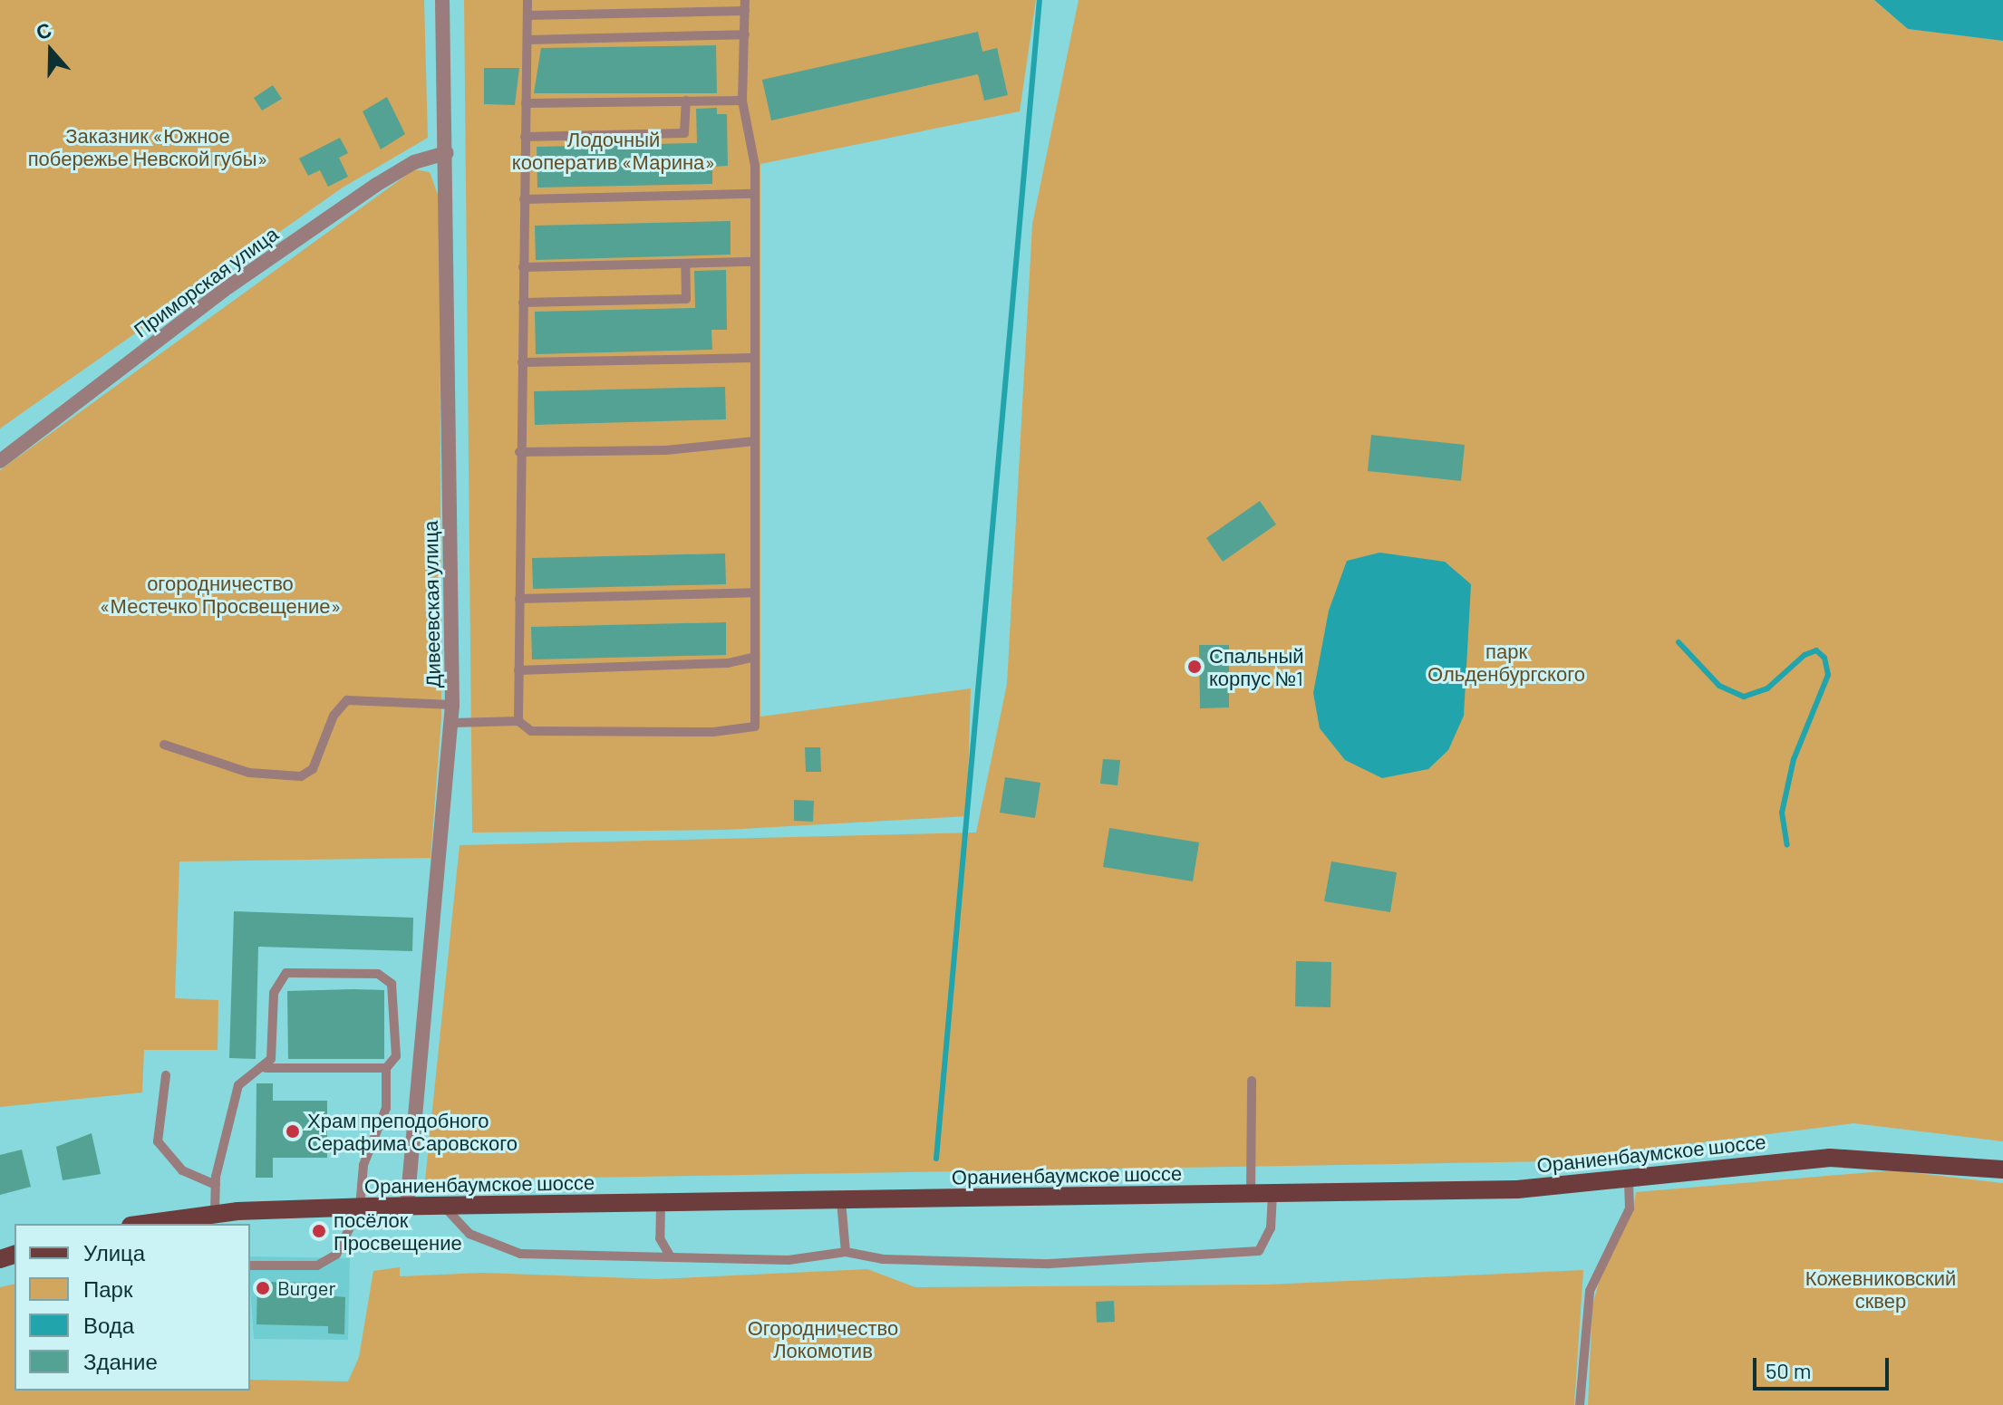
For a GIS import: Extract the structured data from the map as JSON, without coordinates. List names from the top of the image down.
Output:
{
  "streets": {
    "main road": ["Ораниенбаумское шоссе"],
    "street": ["Приморская улица", "Дивеевская улица"]
  },
  "crossings": [
    ["Приморская улица", "Дивеевская улица"],
    ["Дивеевская улица", "Ораниенбаумское шоссе"]
  ],
  "parks": [
    "Заказник «Южное побережье Невской губы»",
    "Лодочный кооператив «Марина»",
    "огородничество «Местечко Просвещение»",
    "парк Ольденбургского",
    "Кожевниковский сквер",
    "Огородничество Локомотив"
  ],
  "places": [
    "Спальный корпус №1",
    "Храм преподобного Серафима Саровского",
    "посёлок Просвещение",
    "Burger"
  ],
  "legend": [
    "Улица",
    "Парк",
    "Вода",
    "Здание"
  ],
  "scale_bar": "50 m",
  "north": "top"
}
